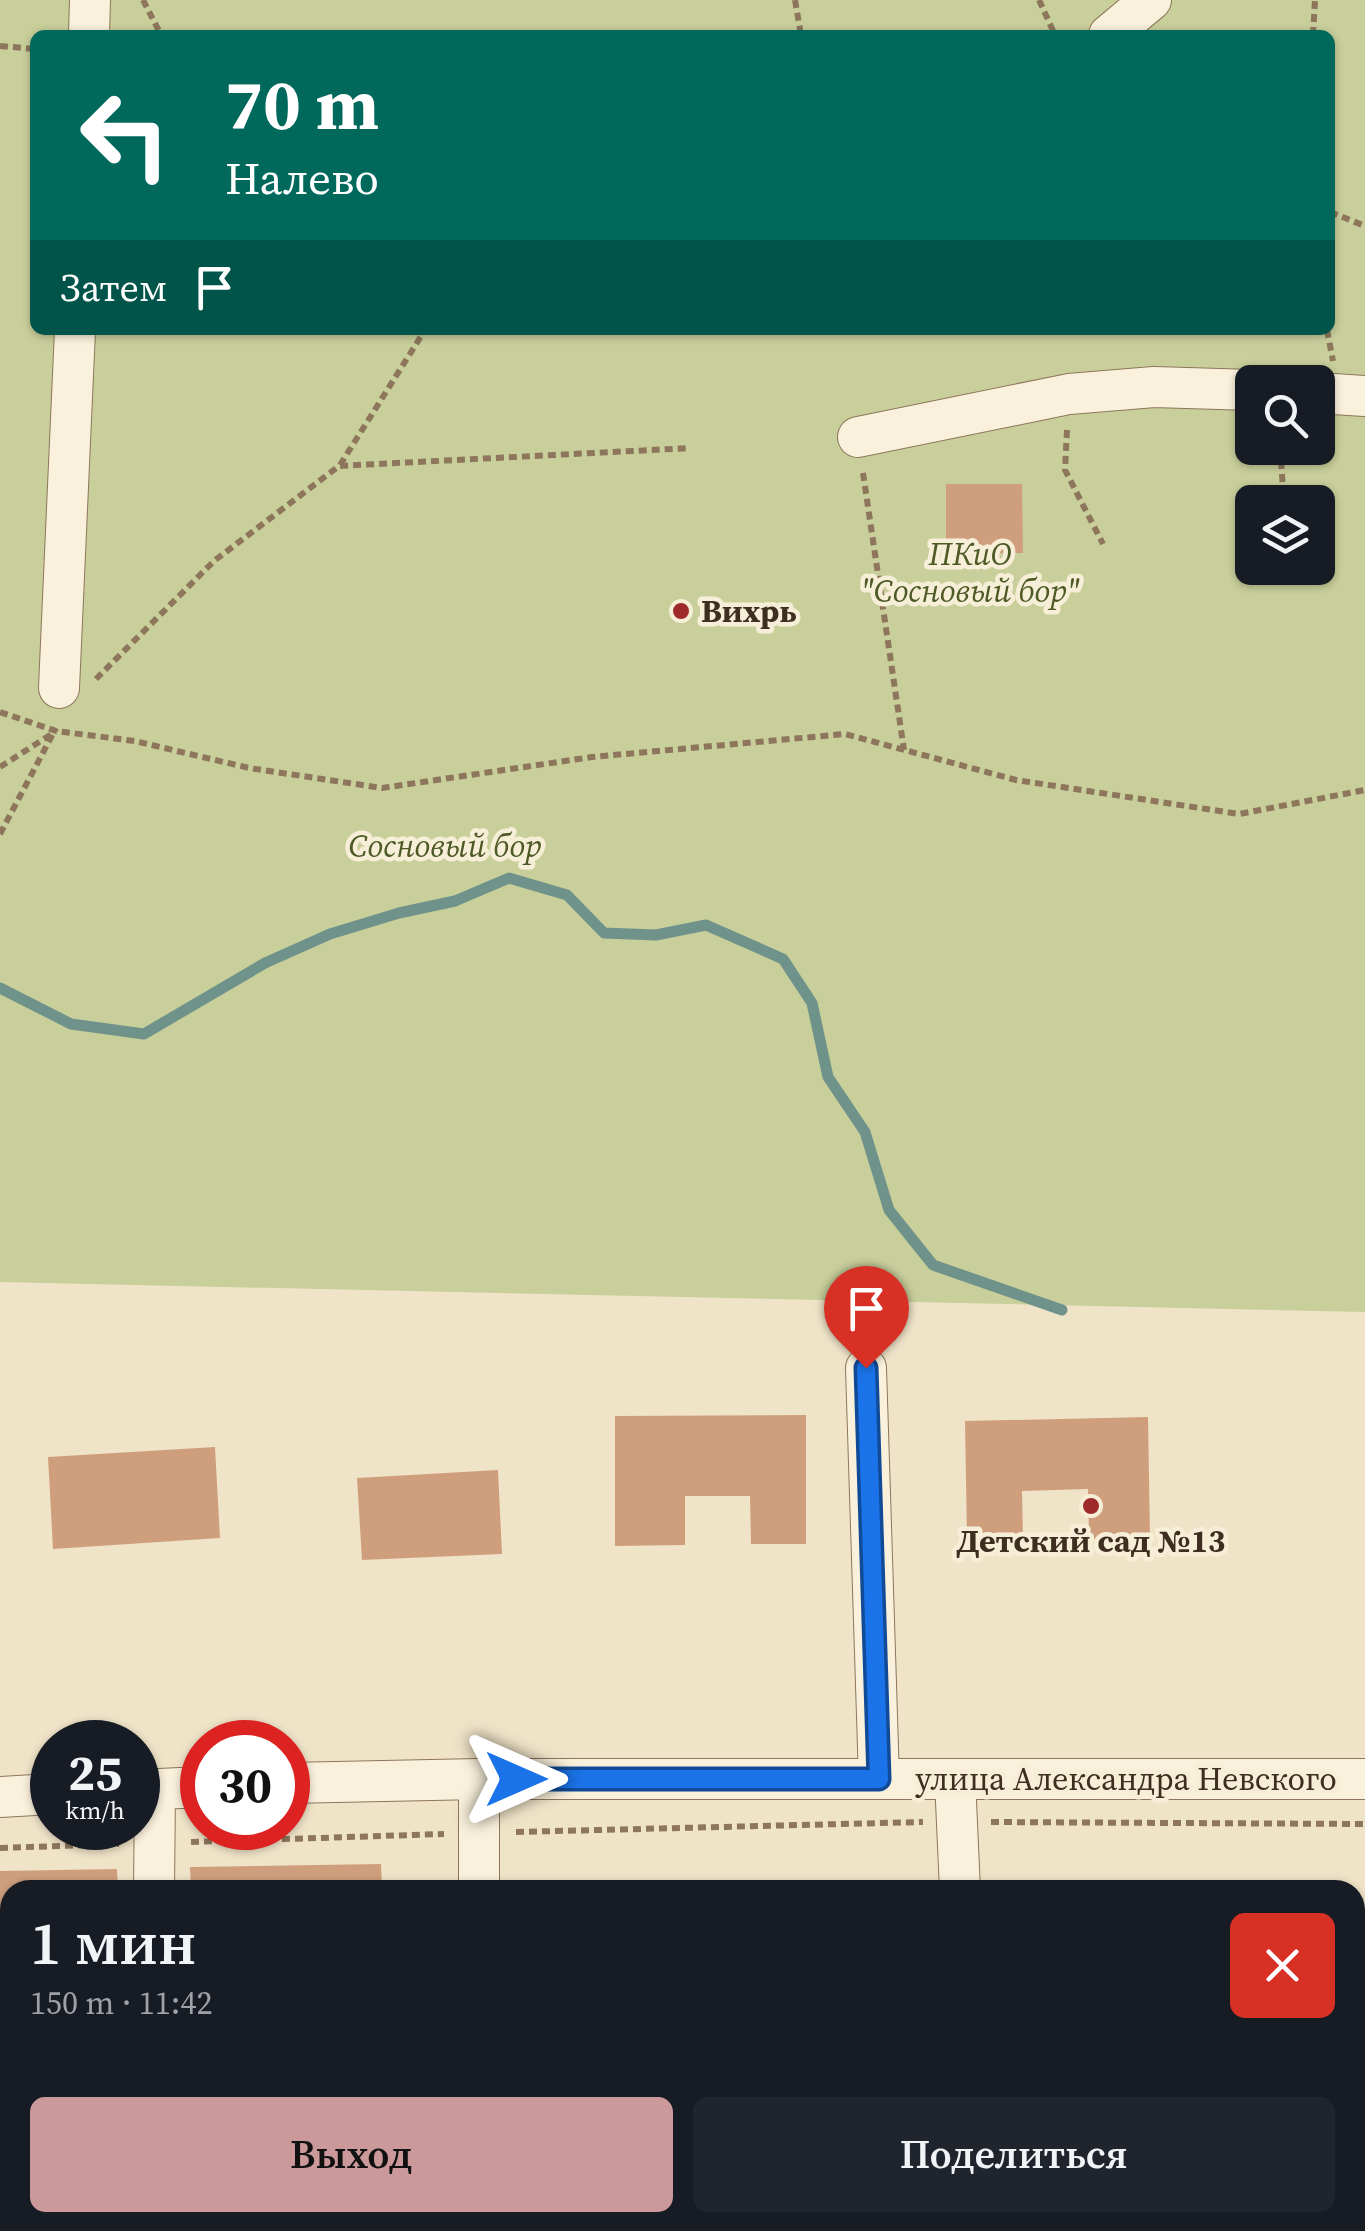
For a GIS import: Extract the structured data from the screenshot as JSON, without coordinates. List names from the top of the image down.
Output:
{
  "streets": {
    "street": ["улица Александра Невского"]
  },
  "parks": ["ПКиО \"Сосновый бор\"", "Сосновый бор"],
  "places": ["Вихрь", "Детский сад №13"],
  "page": {
    "turn": ["70 m", "Налево"],
    "then": "Затем",
    "speed": "25 km/h",
    "limit": "30",
    "heading": ["1 мин", "150 m · 11:42"],
    "buttons": ["Выход", "Поделиться"]
  }
}
